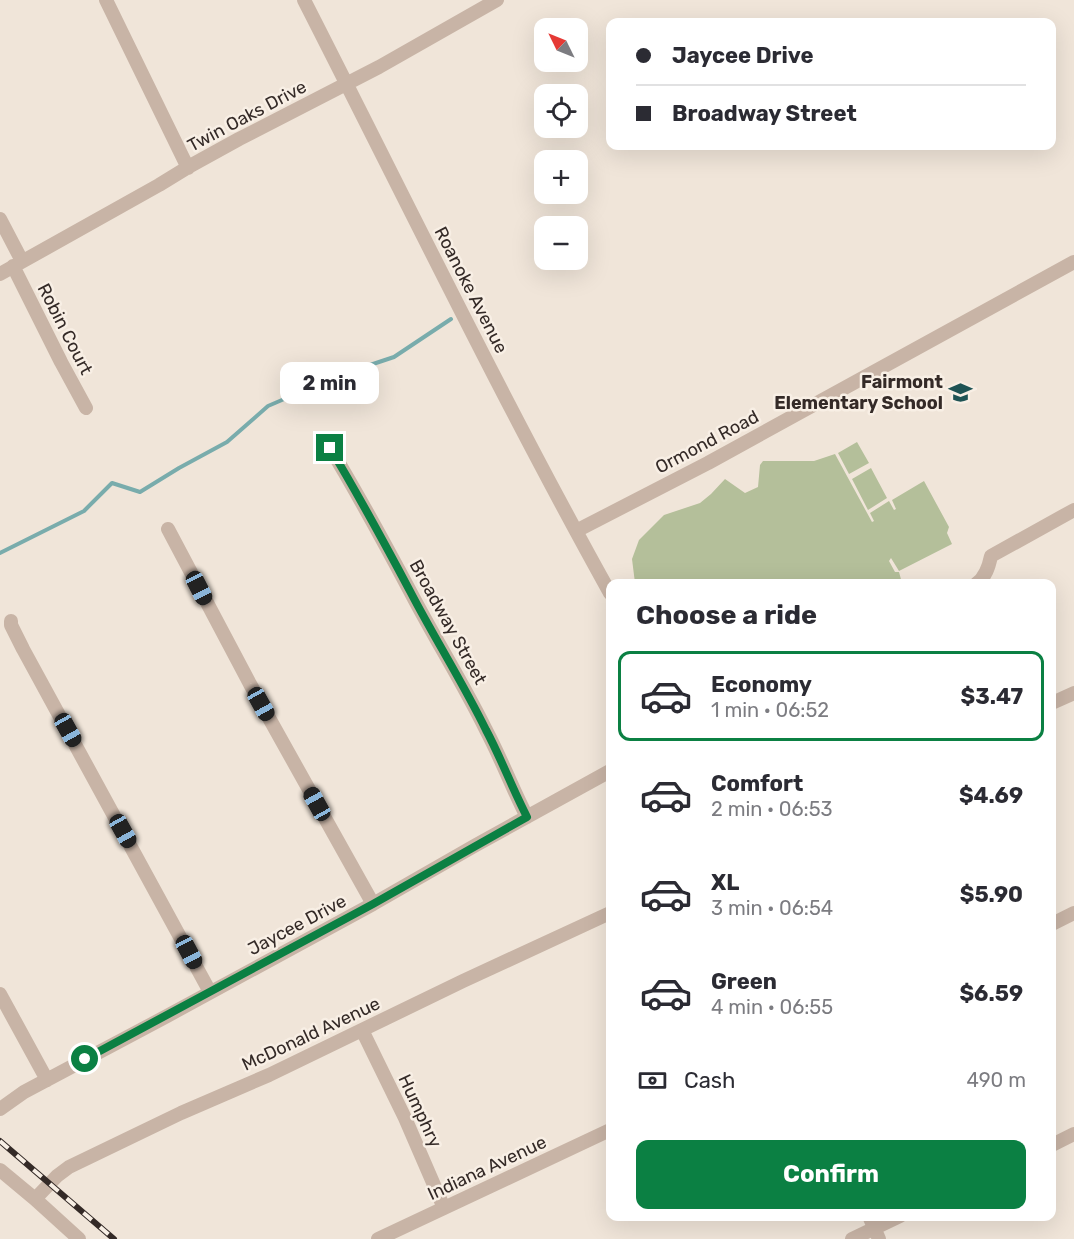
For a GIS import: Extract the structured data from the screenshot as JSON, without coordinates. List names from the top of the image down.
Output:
{
  "streets": {
    "street": [
      "Twin Oaks Drive",
      "Roanoke Avenue",
      "Robin Court",
      "Ormond Road",
      "Broadway Street",
      "Jaycee Drive",
      "McDonald Avenue",
      "Humphry",
      "Indiana Avenue"
    ]
  },
  "crossings": [
    ["Twin Oaks Drive", "Roanoke Avenue"],
    ["Twin Oaks Drive", "Robin Court"],
    ["Roanoke Avenue", "Ormond Road"],
    ["Broadway Street", "Jaycee Drive"],
    ["McDonald Avenue", "Humphry"],
    ["Humphry", "Indiana Avenue"]
  ],
  "places": {
    "school or university": ["Fairmont Elementary School"]
  },
  "north": "top left",
  "page": {
    "map_buttons": ["+", "−"],
    "banner": ["Jaycee Drive", "Broadway Street"],
    "bubble": "2 min",
    "heading": "Choose a ride",
    "list": [
      {
        "name": "Economy",
        "note": "1 min · 06:52",
        "value": "$3.47"
      },
      {
        "name": "Comfort",
        "note": "2 min · 06:53",
        "value": "$4.69"
      },
      {
        "name": "XL",
        "note": "3 min · 06:54",
        "value": "$5.90"
      },
      {
        "name": "Green",
        "note": "4 min · 06:55",
        "value": "$6.59"
      }
    ],
    "pay": ["Cash", "490 m"],
    "buttons": "Confirm"
  }
}
